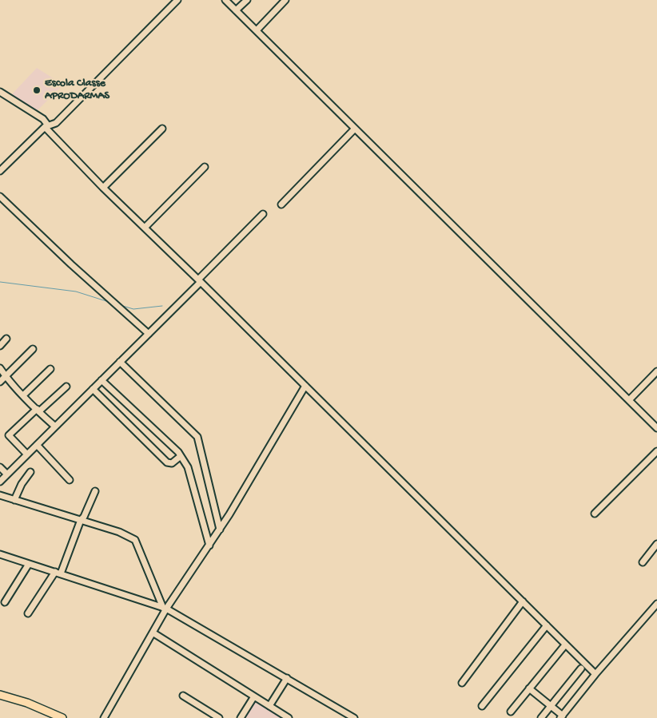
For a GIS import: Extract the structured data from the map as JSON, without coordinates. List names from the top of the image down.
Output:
{
  "places": ["Escola Classe APRODARMAS"]
}
